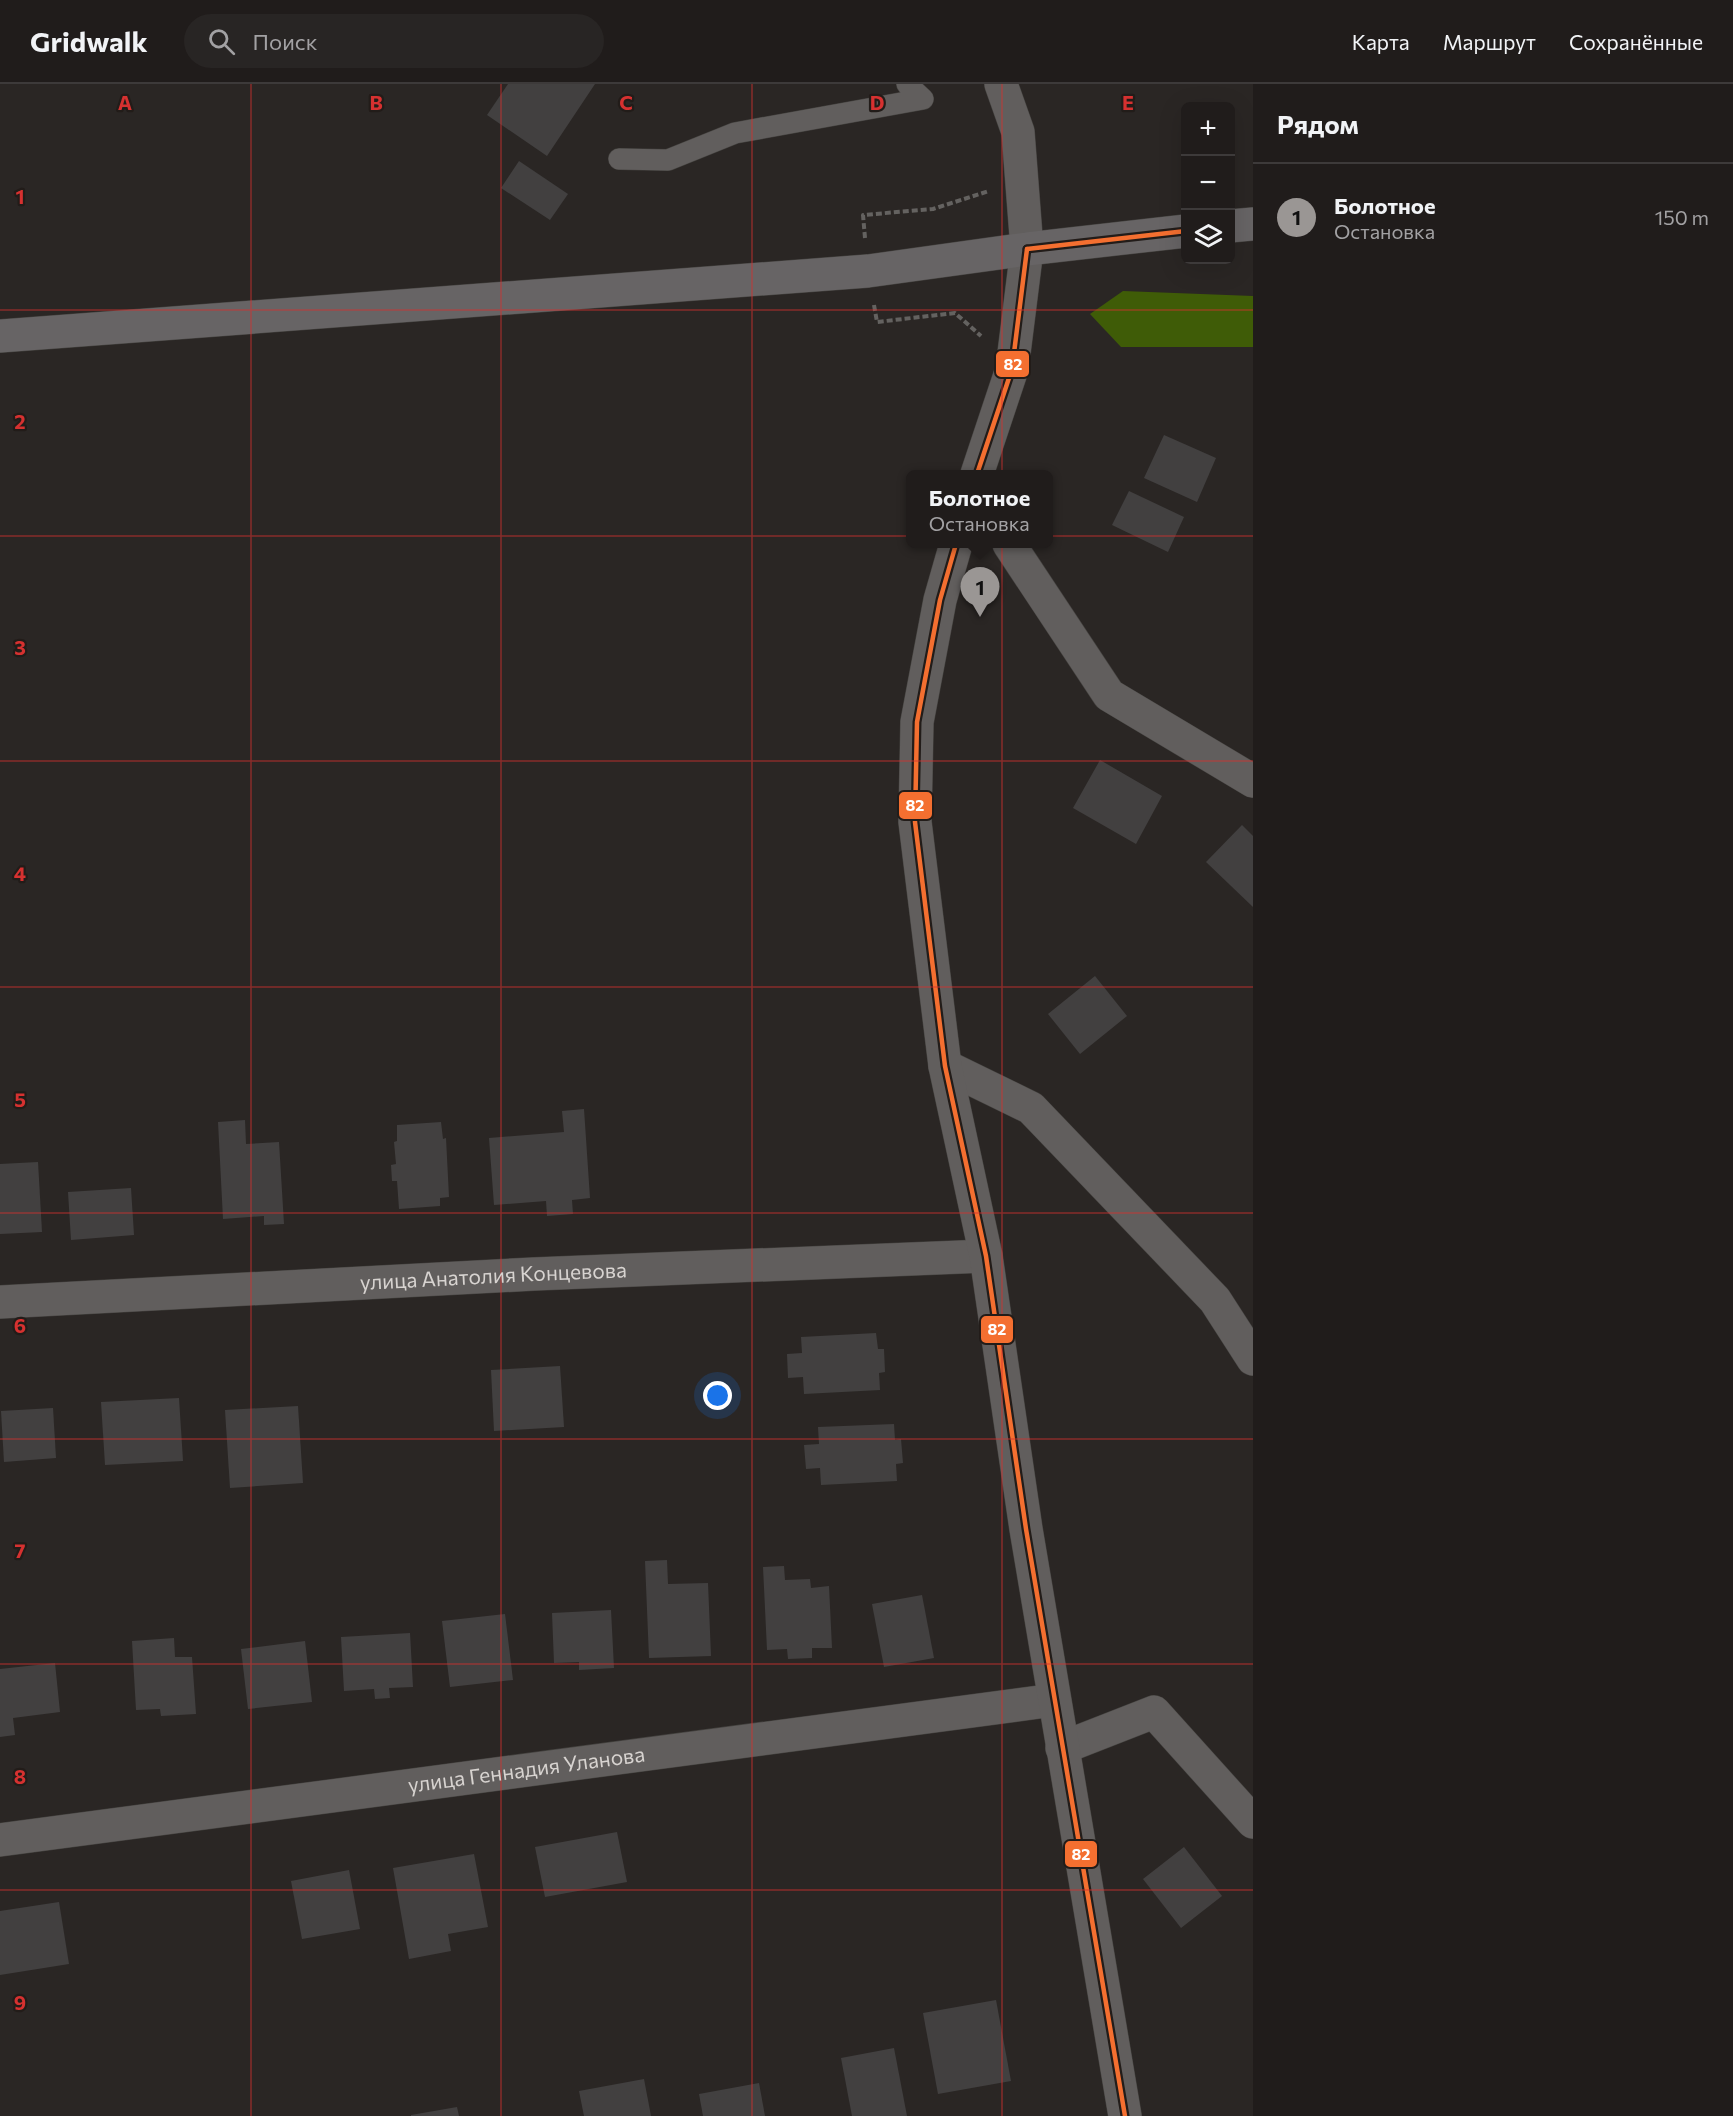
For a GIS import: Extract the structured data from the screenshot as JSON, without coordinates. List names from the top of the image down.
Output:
{
  "streets": {
    "street": ["улица Анатолия Концевова", "улица Геннадия Уланова"]
  },
  "lines": ["transit line 82"],
  "page": {
    "header": "Gridwalk",
    "search": "Поиск",
    "nav": ["Карта", "Маршрут", "Сохранённые"],
    "heading": "Рядом",
    "map_buttons": ["+", "−"],
    "list": [
      {
        "mark": "1",
        "name": "Болотное",
        "note": "Остановка",
        "value": "150 m"
      }
    ],
    "popup": ["Болотное", "Остановка"],
    "pins": "1"
  },
  "grid": {
    "columns": [
      "A",
      "B",
      "C",
      "D",
      "E"
    ],
    "rows": [
      "1",
      "2",
      "3",
      "4",
      "5",
      "6",
      "7",
      "8",
      "9"
    ]
  }
}
